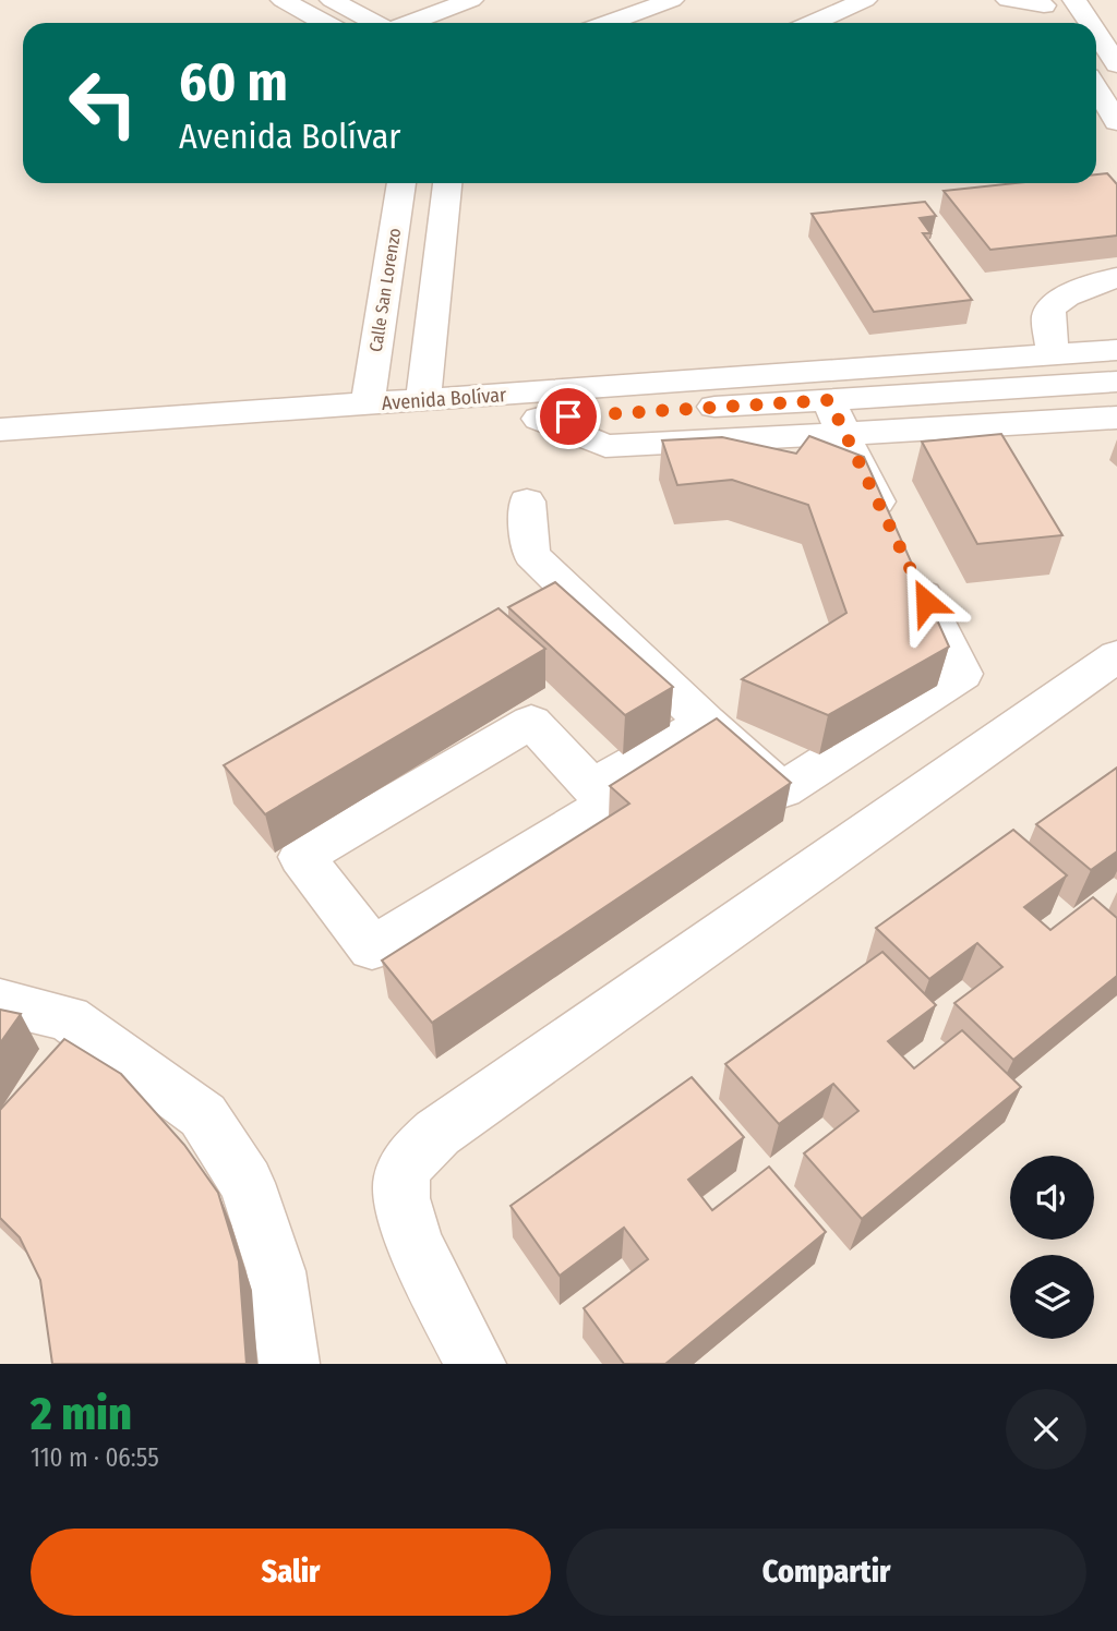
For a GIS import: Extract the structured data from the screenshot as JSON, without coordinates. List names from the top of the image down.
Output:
{
  "streets": {
    "street": ["Calle San Lorenzo", "Avenida Bolívar"]
  },
  "crossings": [
    ["Calle San Lorenzo", "Avenida Bolívar"]
  ],
  "page": {
    "turn": ["60 m", "Avenida Bolívar"],
    "heading": ["2 min", "110 m · 06:55"],
    "buttons": ["Salir", "Compartir"]
  }
}
